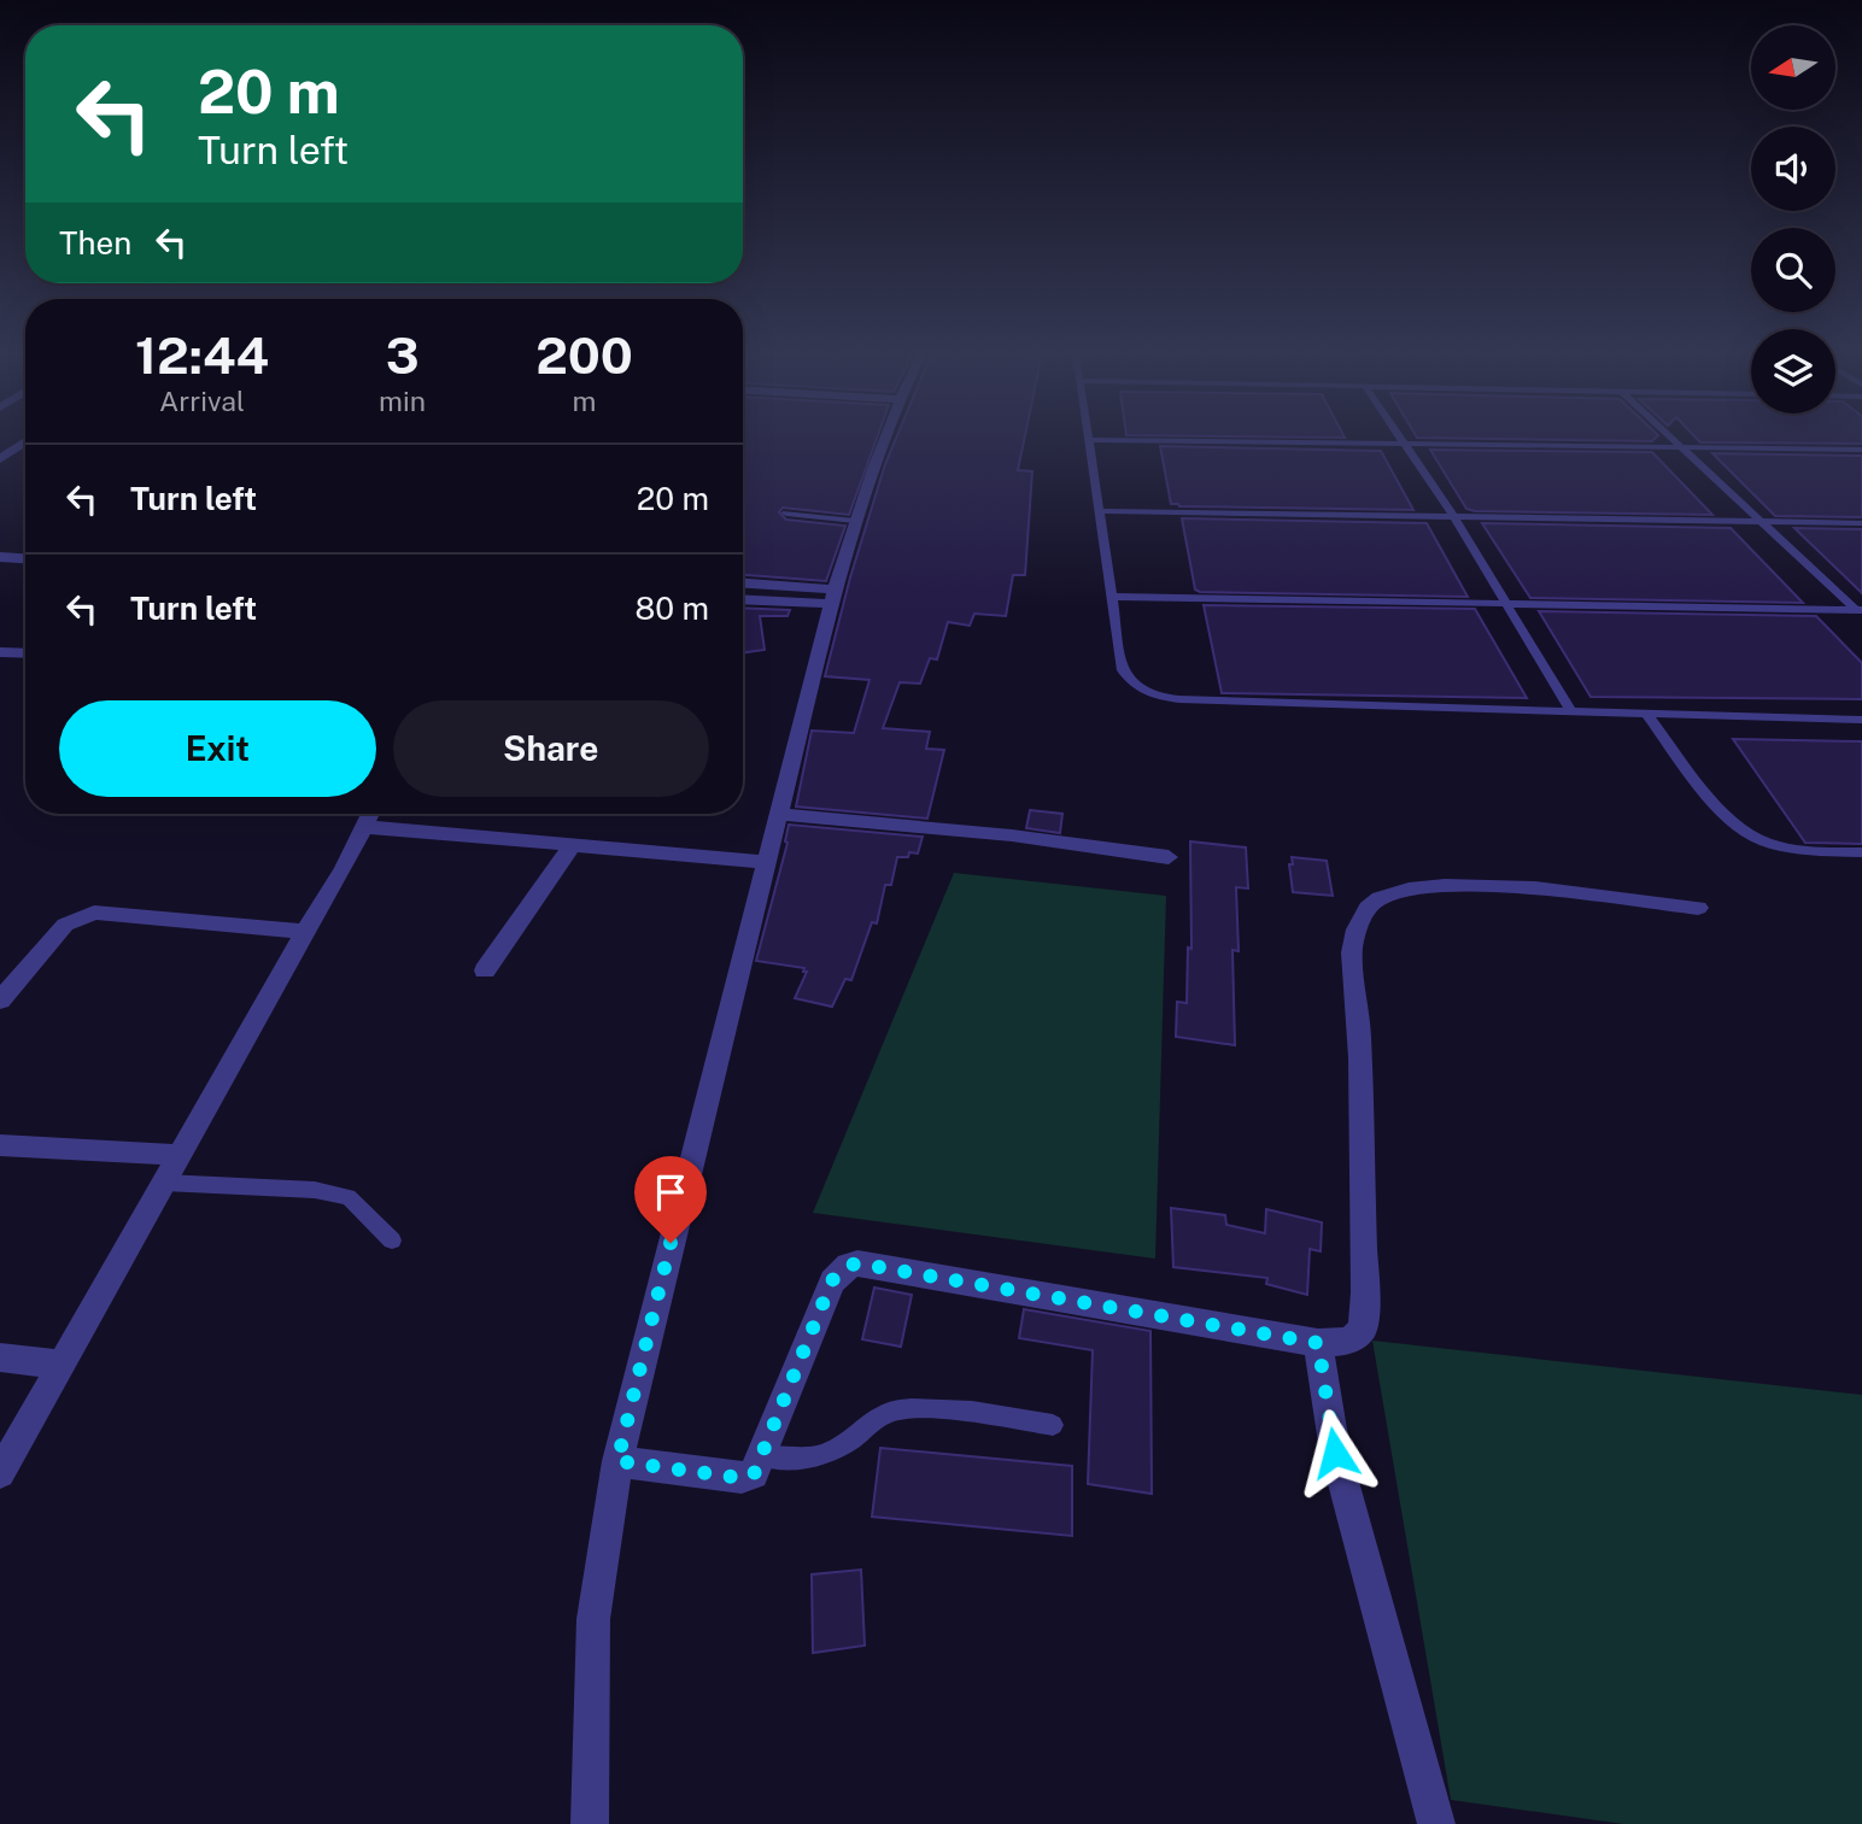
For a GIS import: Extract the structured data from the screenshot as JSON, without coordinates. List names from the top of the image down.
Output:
{
  "north": "left",
  "page": {
    "turn": ["20 m", "Turn left"],
    "then": "Then",
    "eta": [
      "12:44",
      "Arrival",
      "3",
      "min",
      "200",
      "m"
    ],
    "list": [
      {
        "name": "Turn left",
        "value": "20 m"
      },
      {
        "name": "Turn left",
        "value": "80 m"
      }
    ],
    "buttons": ["Exit", "Share"]
  }
}
